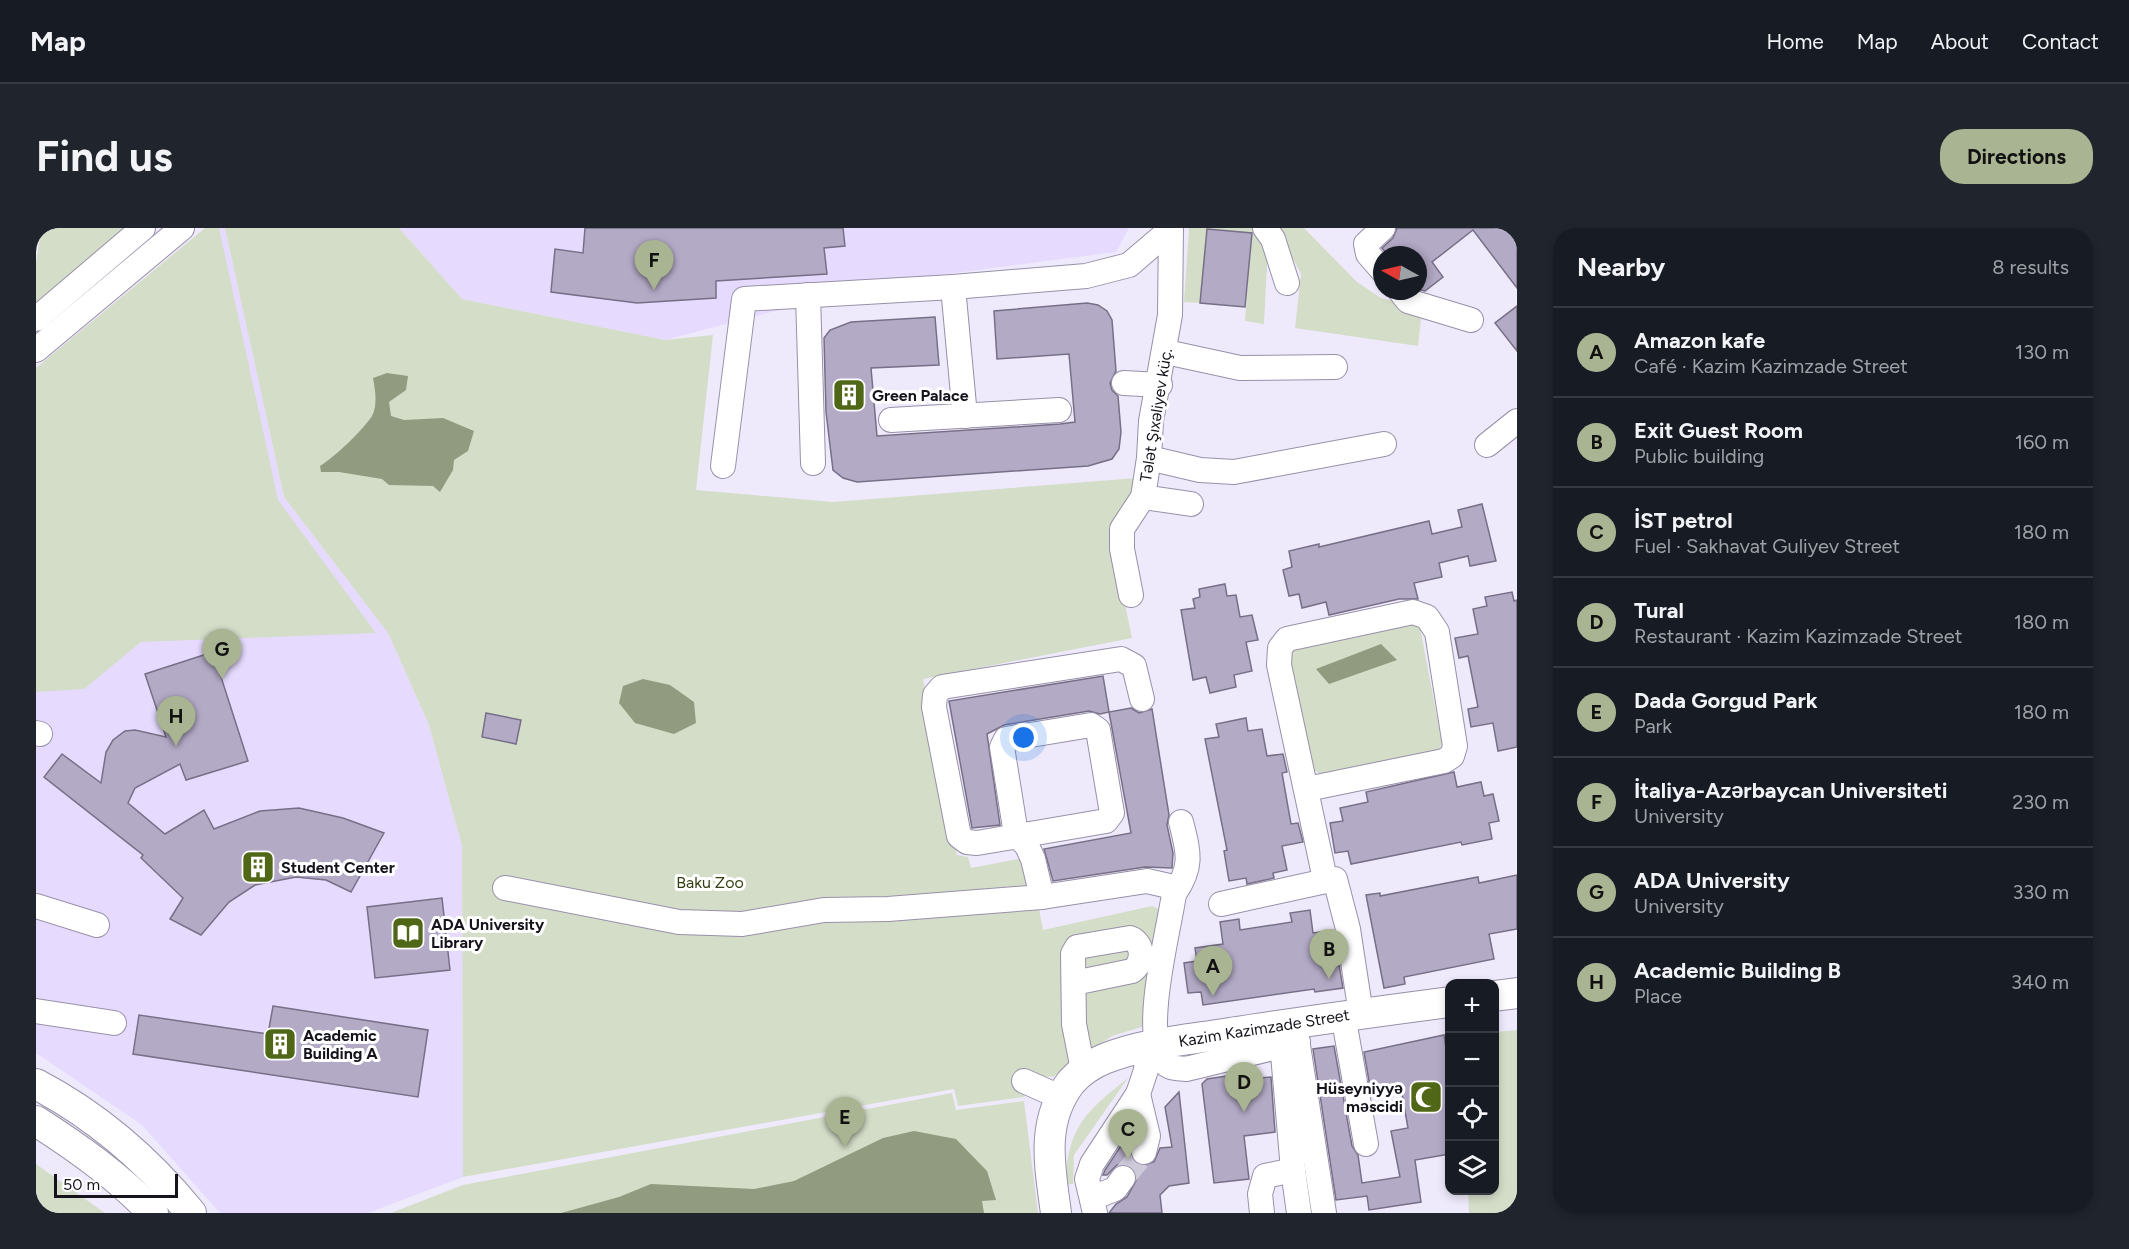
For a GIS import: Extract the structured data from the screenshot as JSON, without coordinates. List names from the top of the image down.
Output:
{
  "streets": {
    "main road": ["Kazim Kazimzade Street"],
    "street": ["Tələt Şıxəliyev küç."]
  },
  "parks": ["Baku Zoo"],
  "places": {
    "building": ["Green Palace", "Student Center", "Academic Building A"],
    "library": ["ADA University Library"],
    "mosque": ["Hüseyniyyə məscidi"]
  },
  "scale_bar": "50 m",
  "north": "left",
  "page": {
    "header": "Map",
    "nav": [
      "Home",
      "Map",
      "About",
      "Contact"
    ],
    "buttons": "Directions",
    "title": "Find us",
    "heading": ["Nearby", "8 results"],
    "pins": [
      "F",
      "G",
      "H",
      "B",
      "A",
      "D",
      "E",
      "C"
    ],
    "list": [
      {
        "mark": "A",
        "name": "Amazon kafe",
        "note": "Café · Kazim Kazimzade Street",
        "value": "130 m"
      },
      {
        "mark": "B",
        "name": "Exit Guest Room",
        "note": "Public building",
        "value": "160 m"
      },
      {
        "mark": "C",
        "name": "İST petrol",
        "note": "Fuel · Sakhavat Guliyev Street",
        "value": "180 m"
      },
      {
        "mark": "D",
        "name": "Tural",
        "note": "Restaurant · Kazim Kazimzade Street",
        "value": "180 m"
      },
      {
        "mark": "E",
        "name": "Dada Gorgud Park",
        "note": "Park",
        "value": "180 m"
      },
      {
        "mark": "F",
        "name": "İtaliya-Azərbaycan Universiteti",
        "note": "University",
        "value": "230 m"
      },
      {
        "mark": "G",
        "name": "ADA University",
        "note": "University",
        "value": "330 m"
      },
      {
        "mark": "H",
        "name": "Academic Building B",
        "note": "Place",
        "value": "340 m"
      }
    ],
    "map_buttons": ["+", "−"],
    "scale": "50 m"
  }
}
